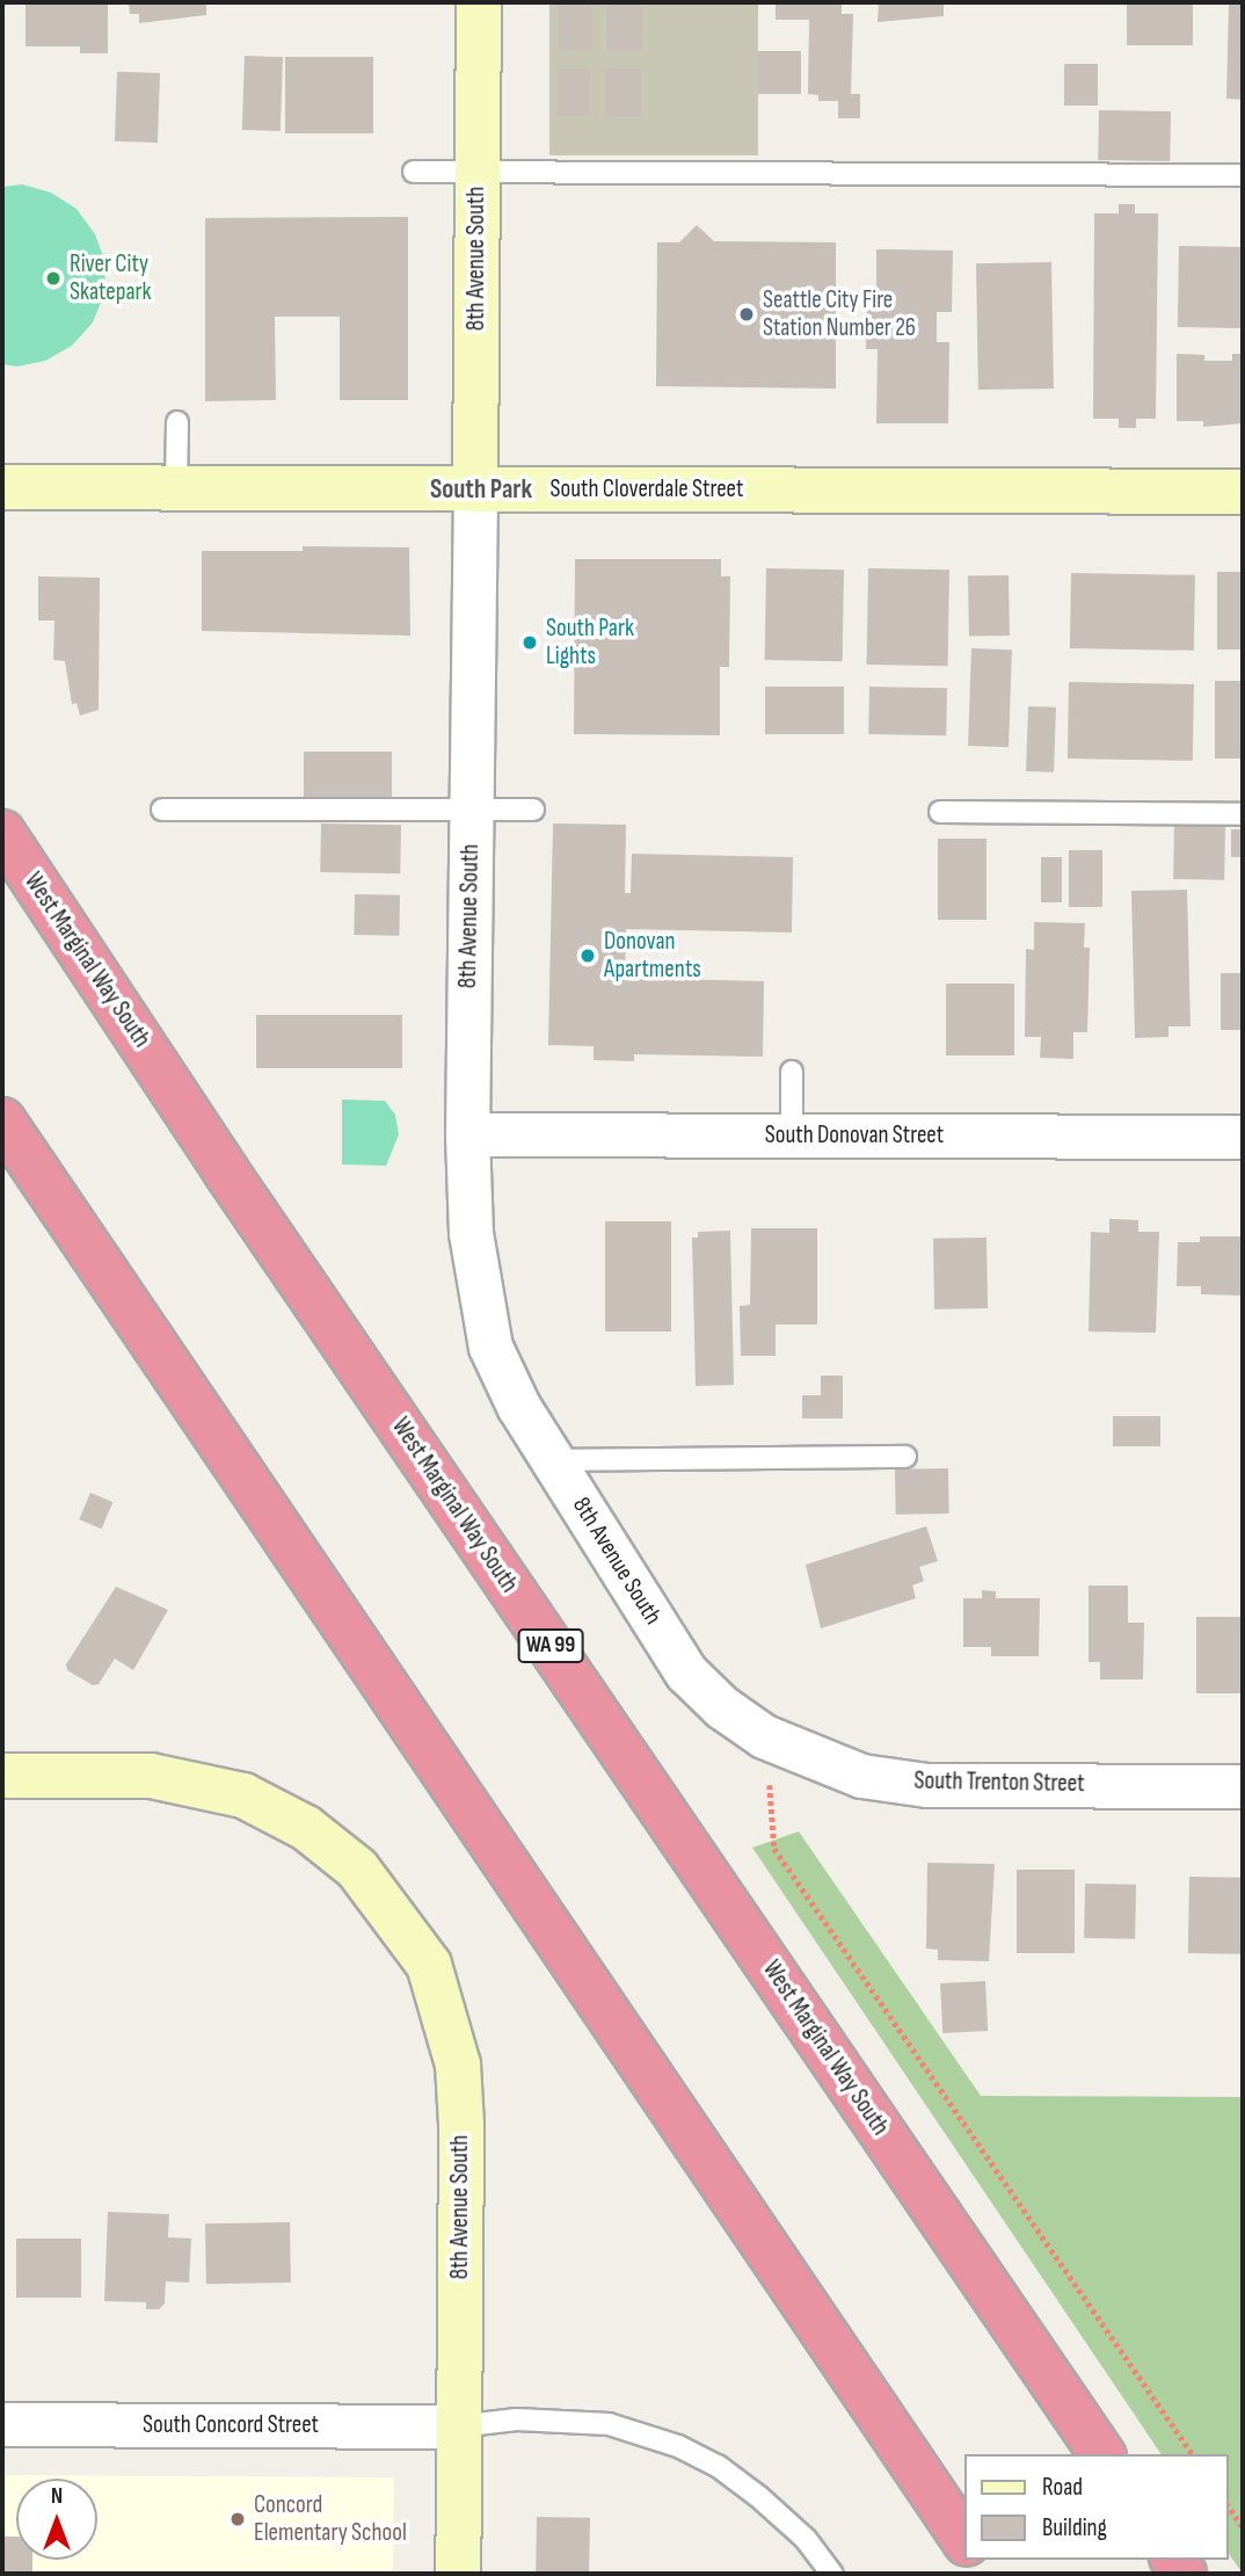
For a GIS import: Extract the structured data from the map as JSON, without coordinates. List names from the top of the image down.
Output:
{
  "streets": {
    "highway": ["West Marginal Way South", "WA 99"],
    "street": [
      "8th Avenue South",
      "South Cloverdale Street",
      "South Donovan Street",
      "South Trenton Street",
      "South Concord Street"
    ]
  },
  "crossings": [
    ["8th Avenue South", "South Cloverdale Street"],
    ["8th Avenue South", "South Donovan Street"],
    ["8th Avenue South", "South Trenton Street"],
    ["8th Avenue South", "South Concord Street"]
  ],
  "districts": ["South Park"],
  "places": [
    "River City Skatepark",
    "Seattle City Fire Station Number 26",
    "South Park Lights",
    "Donovan Apartments",
    "Concord Elementary School"
  ],
  "legend": ["Road", "Building"],
  "north": "top"
}
